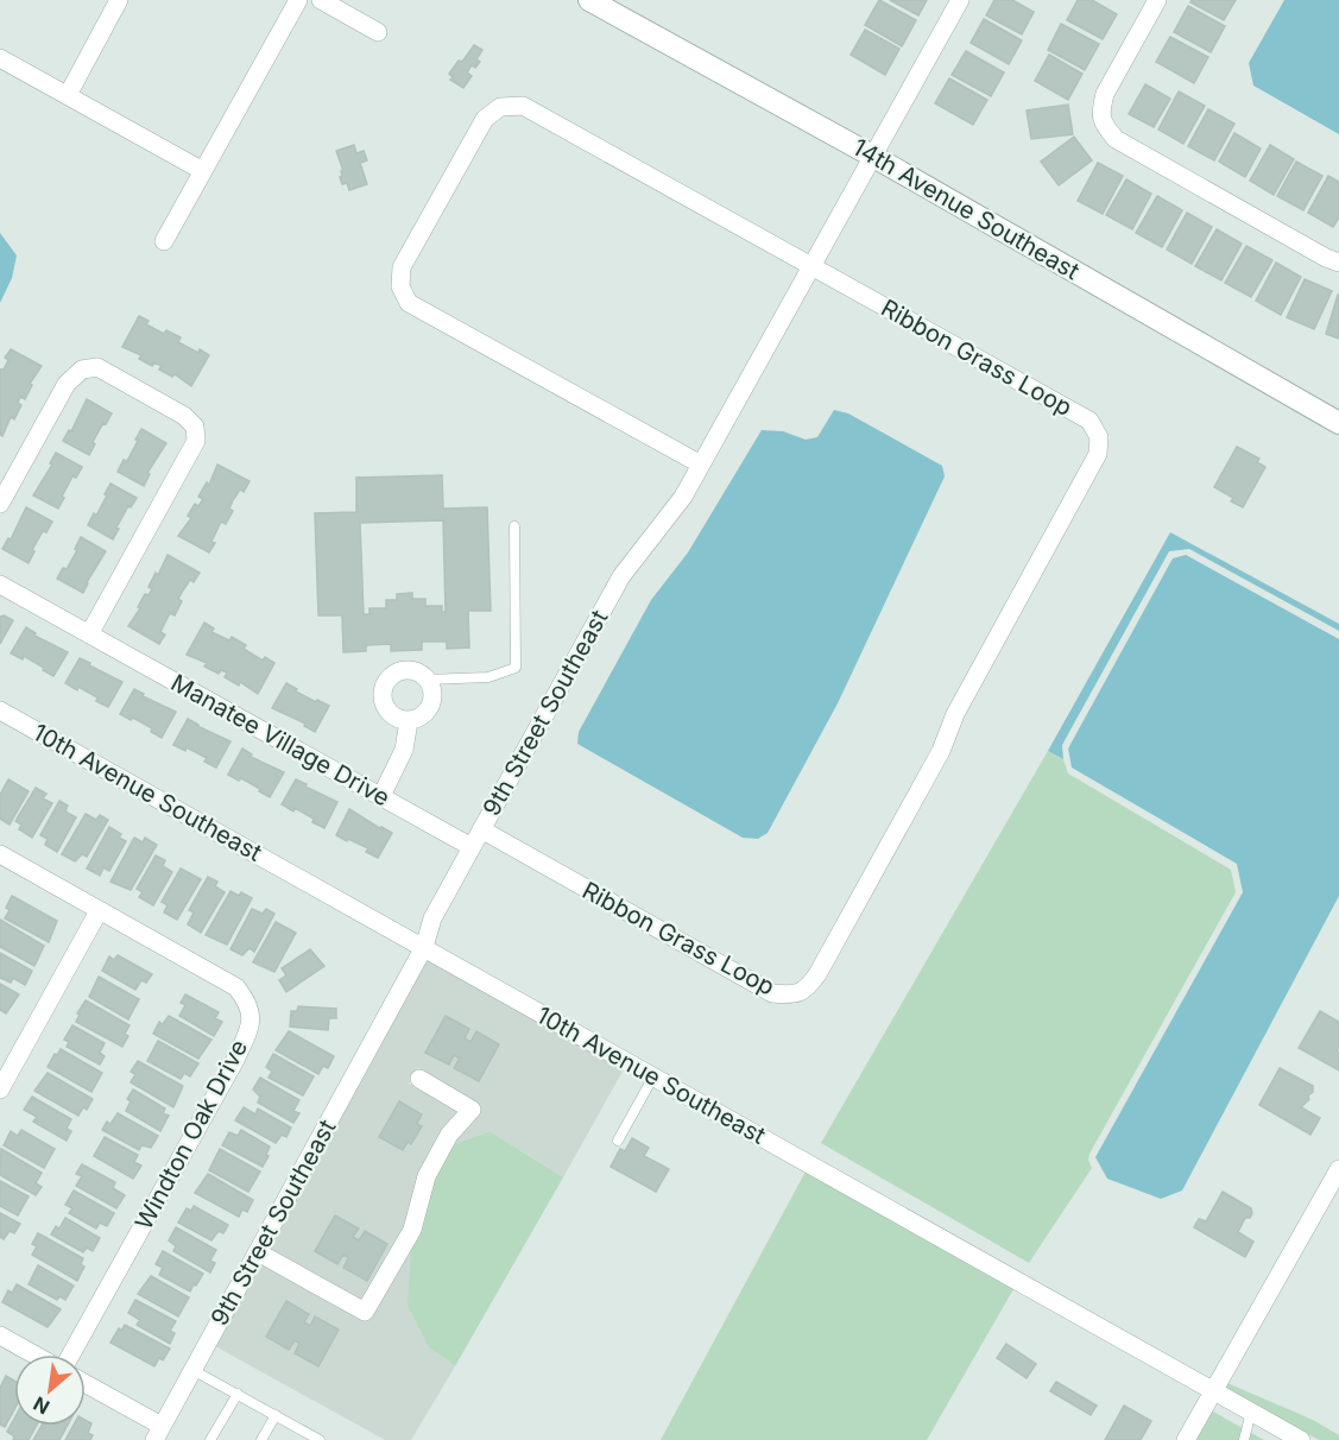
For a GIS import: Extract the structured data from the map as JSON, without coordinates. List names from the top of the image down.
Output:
{
  "streets": {
    "street": [
      "14th Avenue Southeast",
      "Ribbon Grass Loop",
      "9th Street Southeast",
      "Manatee Village Drive",
      "10th Avenue Southeast",
      "Windton Oak Drive"
    ]
  },
  "crossings": [
    ["14th Avenue Southeast", "9th Street Southeast"],
    ["Ribbon Grass Loop", "9th Street Southeast"],
    ["9th Street Southeast", "Manatee Village Drive"],
    ["9th Street Southeast", "10th Avenue Southeast"]
  ],
  "north": "bottom left"
}
